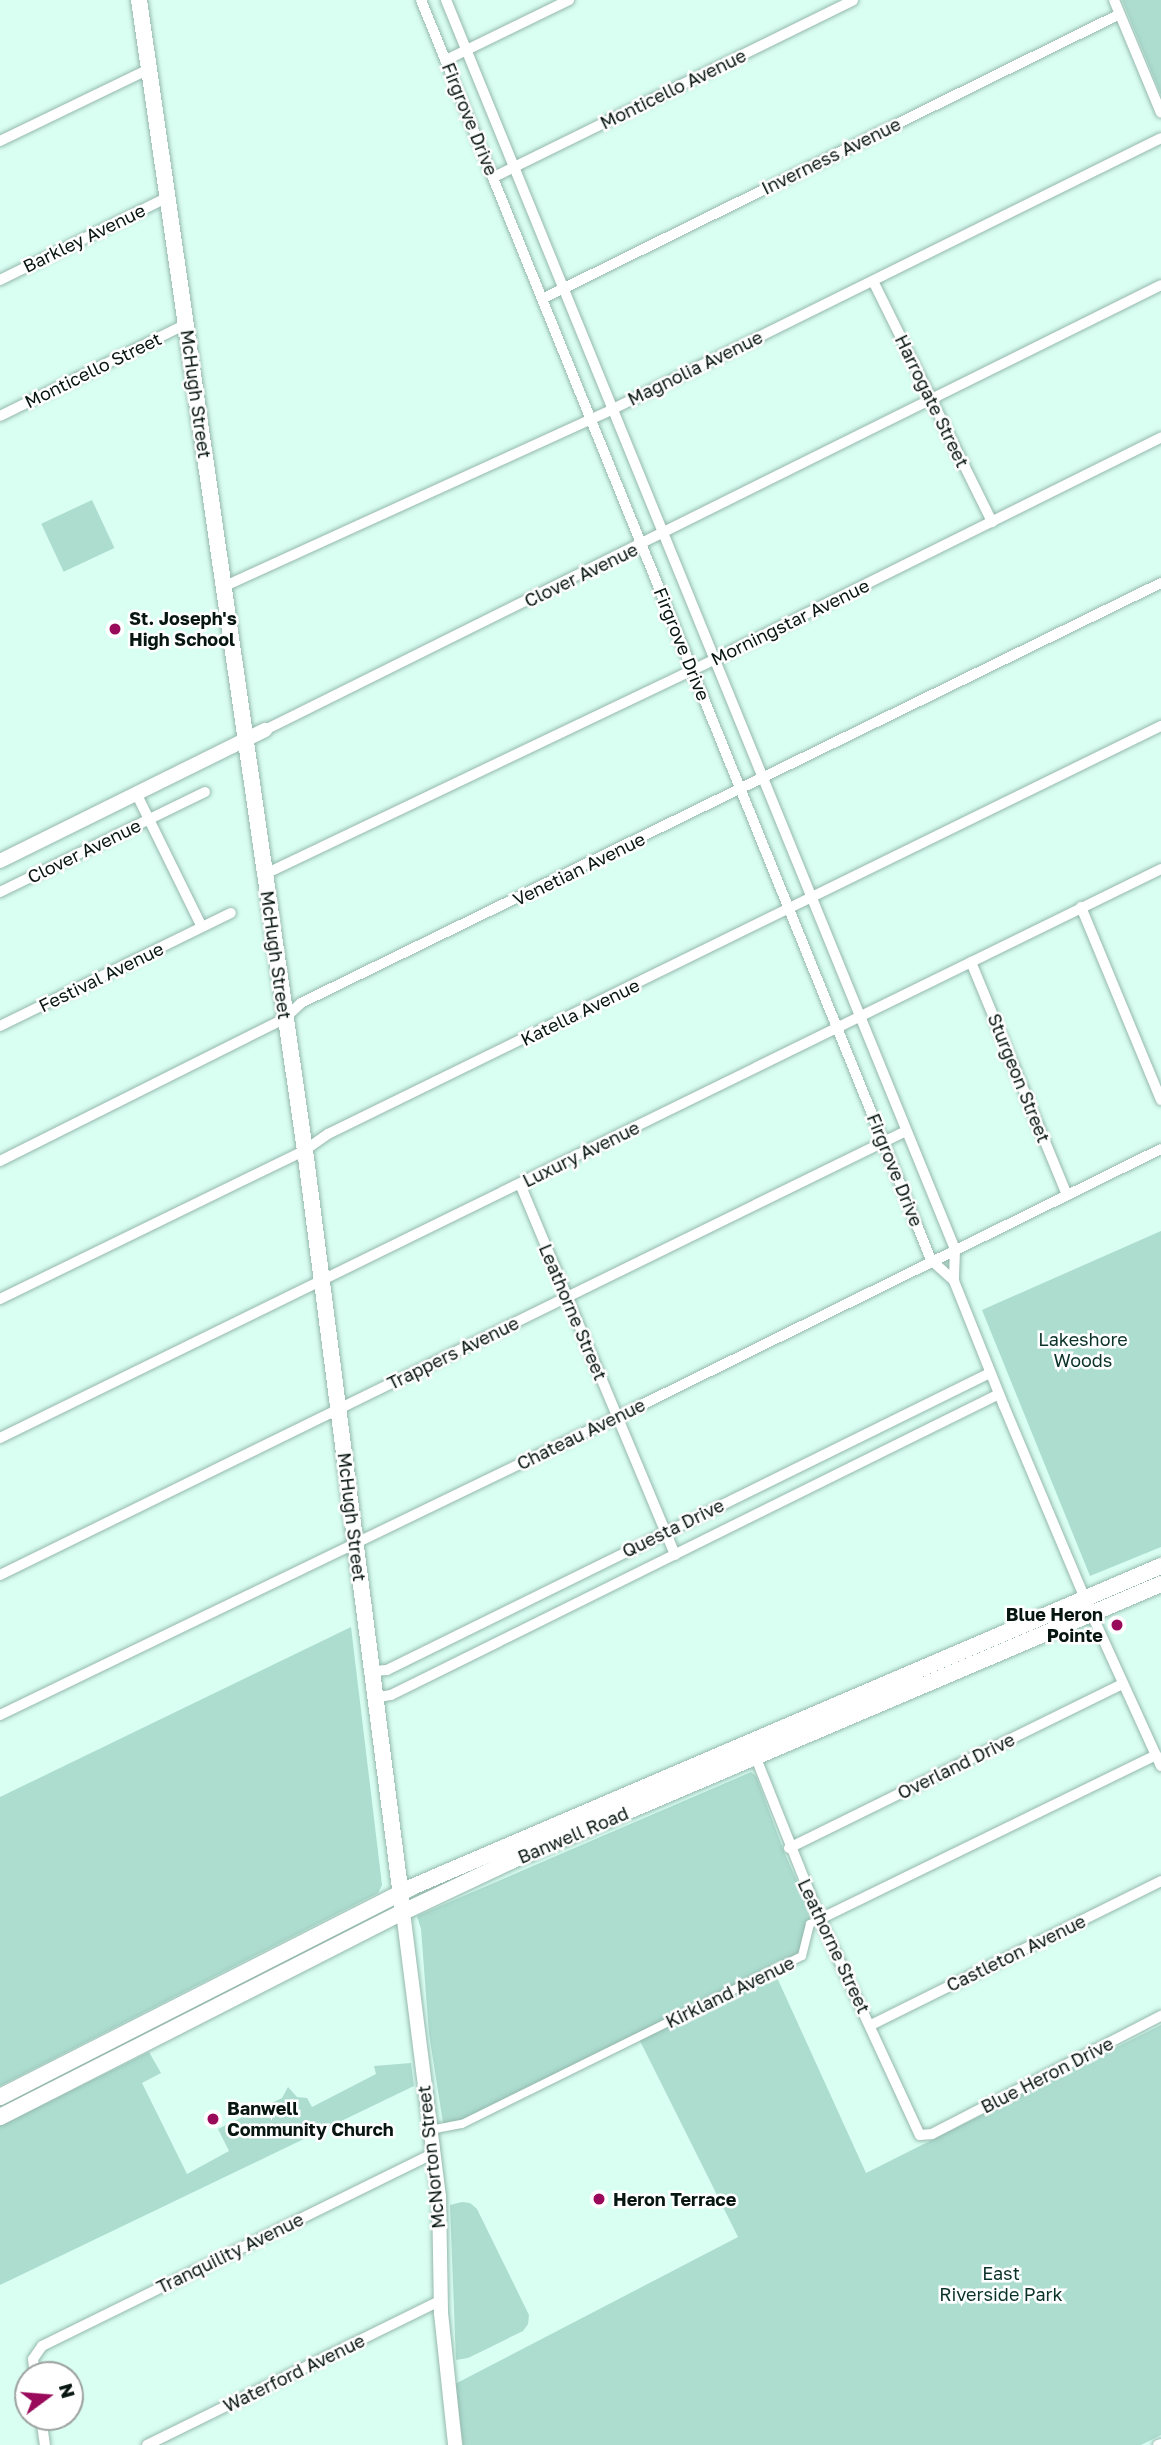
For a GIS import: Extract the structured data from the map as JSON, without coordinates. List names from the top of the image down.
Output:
{
  "streets": {
    "main road": ["McHugh Street", "Banwell Road"],
    "street": [
      "Monticello Avenue",
      "Firgrove Drive",
      "Inverness Avenue",
      "Barkley Avenue",
      "Magnolia Avenue",
      "Monticello Street",
      "Harrogate Street",
      "Clover Avenue",
      "Morningstar Avenue",
      "Venetian Avenue",
      "Festival Avenue",
      "Katella Avenue",
      "Sturgeon Street",
      "Luxury Avenue",
      "Leathorne Street",
      "Trappers Avenue",
      "Chateau Avenue",
      "Questa Drive",
      "Overland Drive",
      "Castleton Avenue",
      "Kirkland Avenue",
      "Blue Heron Drive",
      "McNorton Street",
      "Tranquility Avenue",
      "Waterford Avenue"
    ]
  },
  "crossings": [
    ["Monticello Avenue", "Firgrove Drive"],
    ["Firgrove Drive", "Inverness Avenue"],
    ["Firgrove Drive", "Magnolia Avenue"],
    ["Firgrove Drive", "Clover Avenue"],
    ["Firgrove Drive", "Morningstar Avenue"],
    ["Firgrove Drive", "Venetian Avenue"],
    ["Firgrove Drive", "Katella Avenue"],
    ["Firgrove Drive", "Luxury Avenue"],
    ["Firgrove Drive", "Trappers Avenue"],
    ["Firgrove Drive", "Chateau Avenue"],
    ["Firgrove Drive", "Questa Drive"],
    ["Firgrove Drive", "Overland Drive"],
    ["Firgrove Drive", "Banwell Road"],
    ["Barkley Avenue", "McHugh Street"],
    ["Magnolia Avenue", "McHugh Street"],
    ["Magnolia Avenue", "Harrogate Street"],
    ["Monticello Street", "McHugh Street"],
    ["McHugh Street", "Clover Avenue"],
    ["McHugh Street", "Morningstar Avenue"],
    ["McHugh Street", "Venetian Avenue"],
    ["McHugh Street", "Katella Avenue"],
    ["McHugh Street", "Luxury Avenue"],
    ["McHugh Street", "Trappers Avenue"],
    ["McHugh Street", "Chateau Avenue"],
    ["McHugh Street", "Questa Drive"],
    ["McHugh Street", "Banwell Road"],
    ["McHugh Street", "McNorton Street"],
    ["Harrogate Street", "Clover Avenue"],
    ["Harrogate Street", "Morningstar Avenue"],
    ["Sturgeon Street", "Luxury Avenue"],
    ["Sturgeon Street", "Chateau Avenue"],
    ["Luxury Avenue", "Leathorne Street"],
    ["Leathorne Street", "Trappers Avenue"],
    ["Leathorne Street", "Chateau Avenue"],
    ["Leathorne Street", "Questa Drive"],
    ["Leathorne Street", "Overland Drive"],
    ["Leathorne Street", "Banwell Road"],
    ["Leathorne Street", "Castleton Avenue"],
    ["Leathorne Street", "Kirkland Avenue"],
    ["Leathorne Street", "Blue Heron Drive"],
    ["Banwell Road", "McNorton Street"],
    ["Kirkland Avenue", "McNorton Street"],
    ["McNorton Street", "Tranquility Avenue"],
    ["McNorton Street", "Waterford Avenue"]
  ],
  "parks": ["Lakeshore Woods", "East Riverside Park"],
  "places": [
    "St. Joseph's High School",
    "Blue Heron Pointe",
    "Banwell Community Church",
    "Heron Terrace"
  ],
  "north": "right"
}
